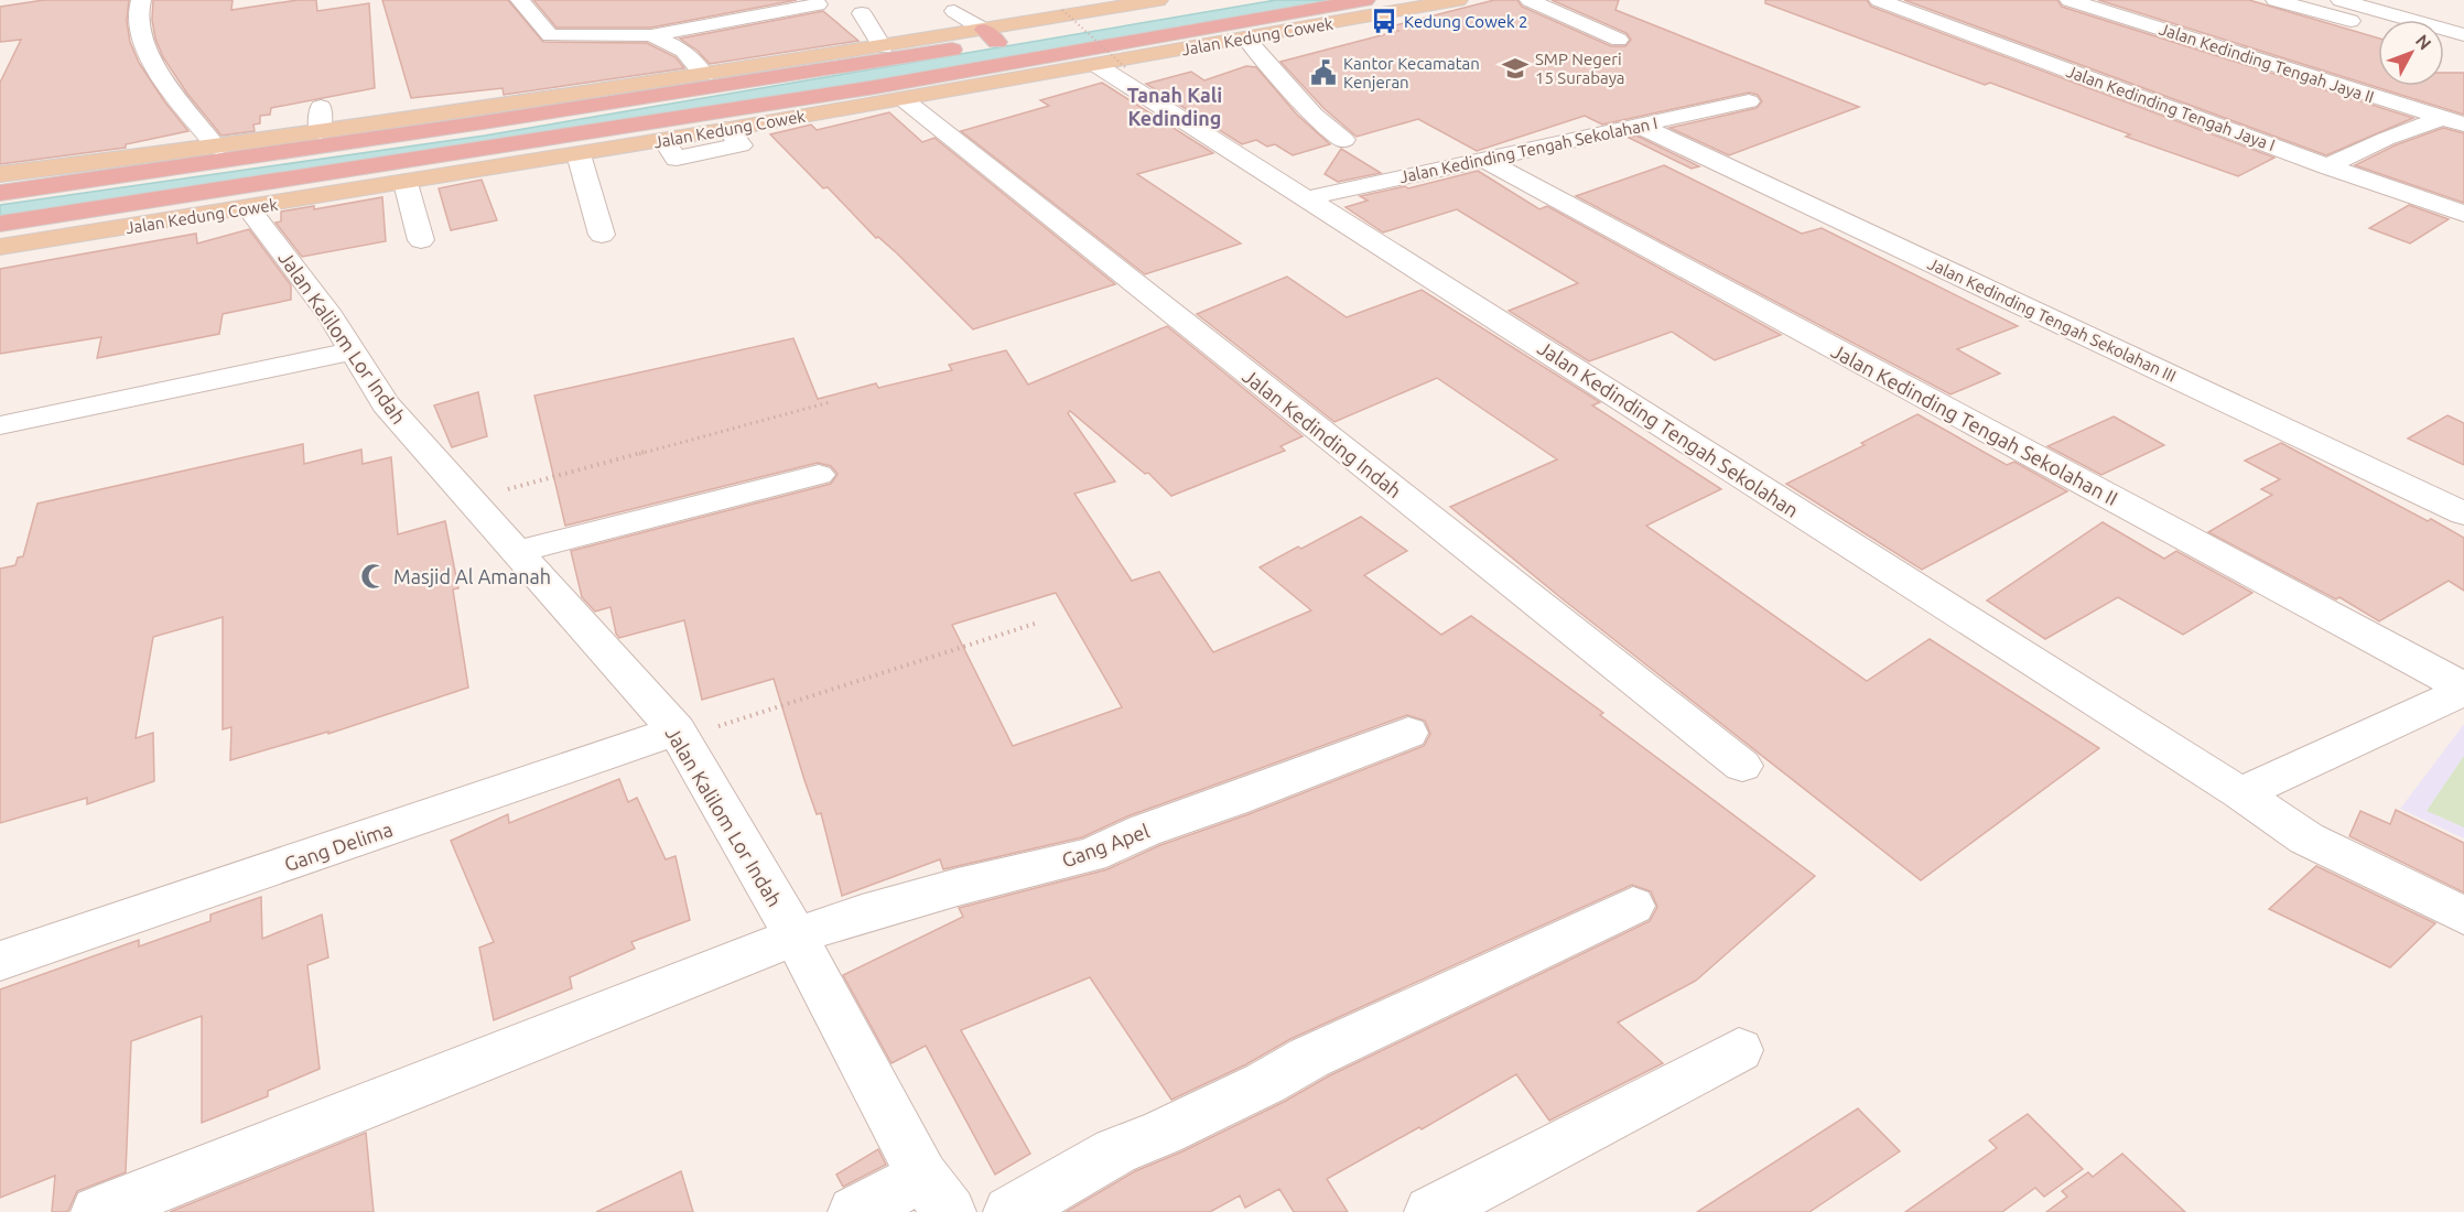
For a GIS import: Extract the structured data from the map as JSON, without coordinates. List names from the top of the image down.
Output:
{
  "streets": {
    "highway": ["Jalan Kedung Cowek"],
    "street": [
      "Jalan Kedinding Tengah Jaya II",
      "Jalan Kedinding Tengah Jaya I",
      "Jalan Kedinding Tengah Sekolahan I",
      "Jalan Kedinding Tengah Sekolahan III",
      "Jalan Kalilom Lor Indah",
      "Jalan Kedinding Tengah Sekolahan II",
      "Jalan Kedinding Tengah Sekolahan",
      "Jalan Kedinding Indah",
      "Gang Apel",
      "Gang Delima"
    ]
  },
  "crossings": [
    ["Jalan Kedung Cowek", "Jalan Kalilom Lor Indah"],
    ["Jalan Kedung Cowek", "Jalan Kedinding Tengah Sekolahan"],
    ["Jalan Kedung Cowek", "Jalan Kedinding Indah"],
    ["Jalan Kedinding Tengah Sekolahan I", "Jalan Kedinding Tengah Sekolahan III"],
    ["Jalan Kedinding Tengah Sekolahan I", "Jalan Kedinding Tengah Sekolahan II"],
    ["Jalan Kedinding Tengah Sekolahan I", "Jalan Kedinding Tengah Sekolahan"],
    ["Jalan Kalilom Lor Indah", "Gang Apel"],
    ["Jalan Kalilom Lor Indah", "Gang Delima"]
  ],
  "districts": ["Tanah Kali Kedinding"],
  "places": {
    "bus stop": ["Kedung Cowek 2"],
    "school or university": ["SMP Negeri 15 Surabaya"],
    "public building": ["Kantor Kecamatan Kenjeran"],
    "mosque": ["Masjid Al Amanah"]
  },
  "north": "top right"
}
